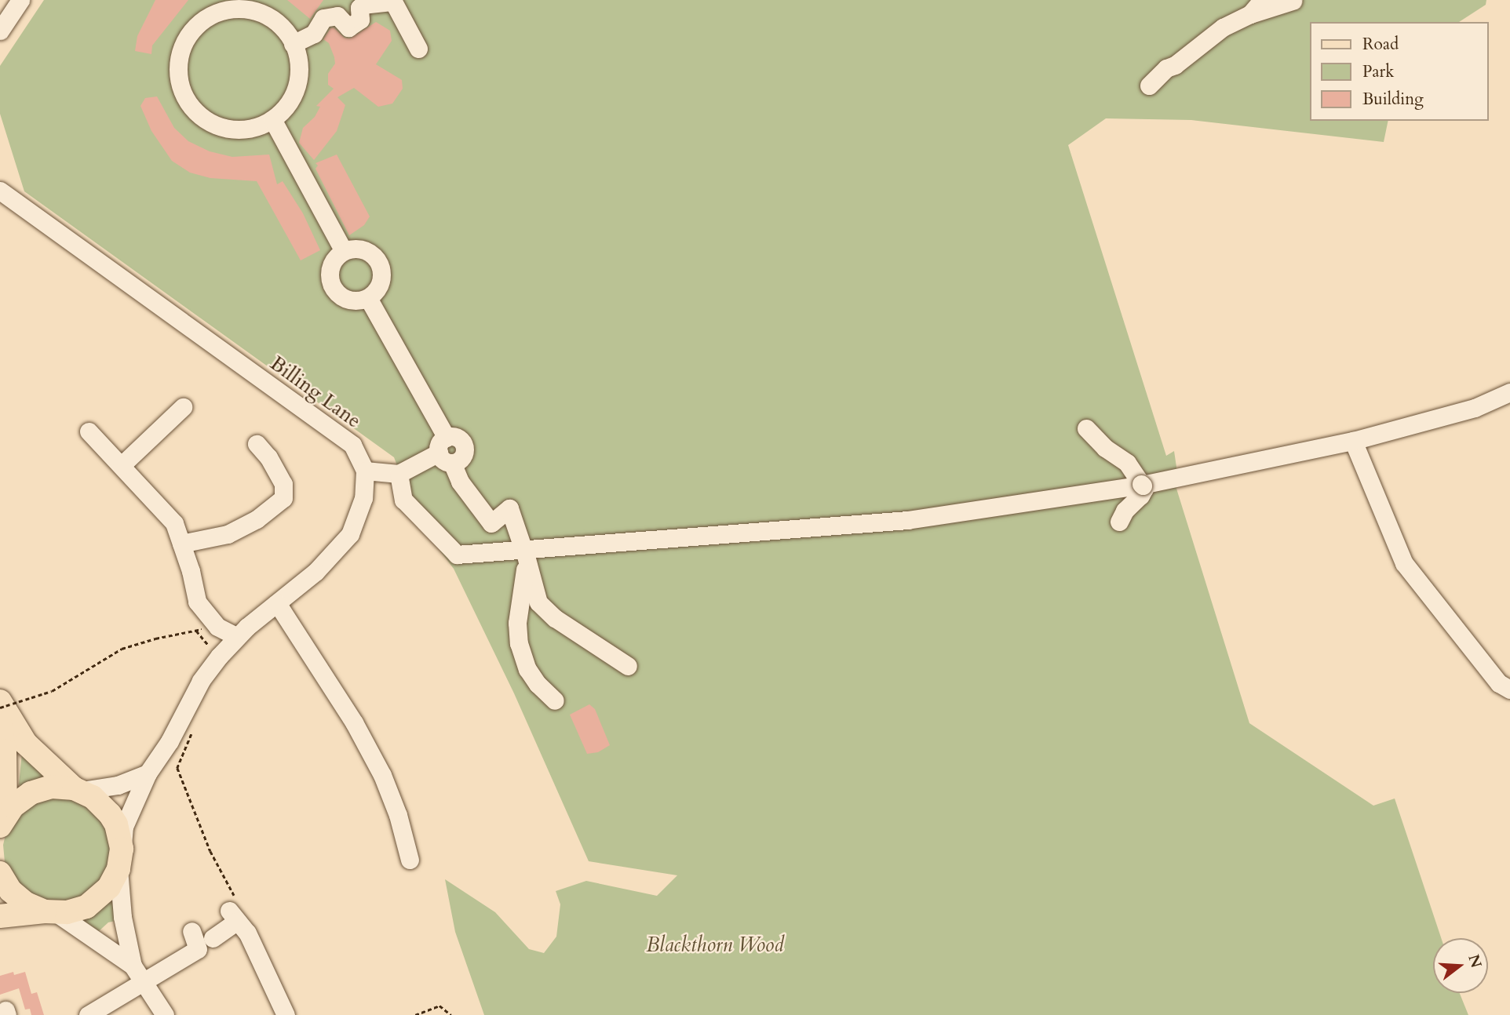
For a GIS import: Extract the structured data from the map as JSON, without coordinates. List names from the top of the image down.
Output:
{
  "streets": {
    "street": ["Billing Lane"]
  },
  "parks": ["Blackthorn Wood"],
  "legend": ["Road", "Park", "Building"],
  "north": "right"
}
